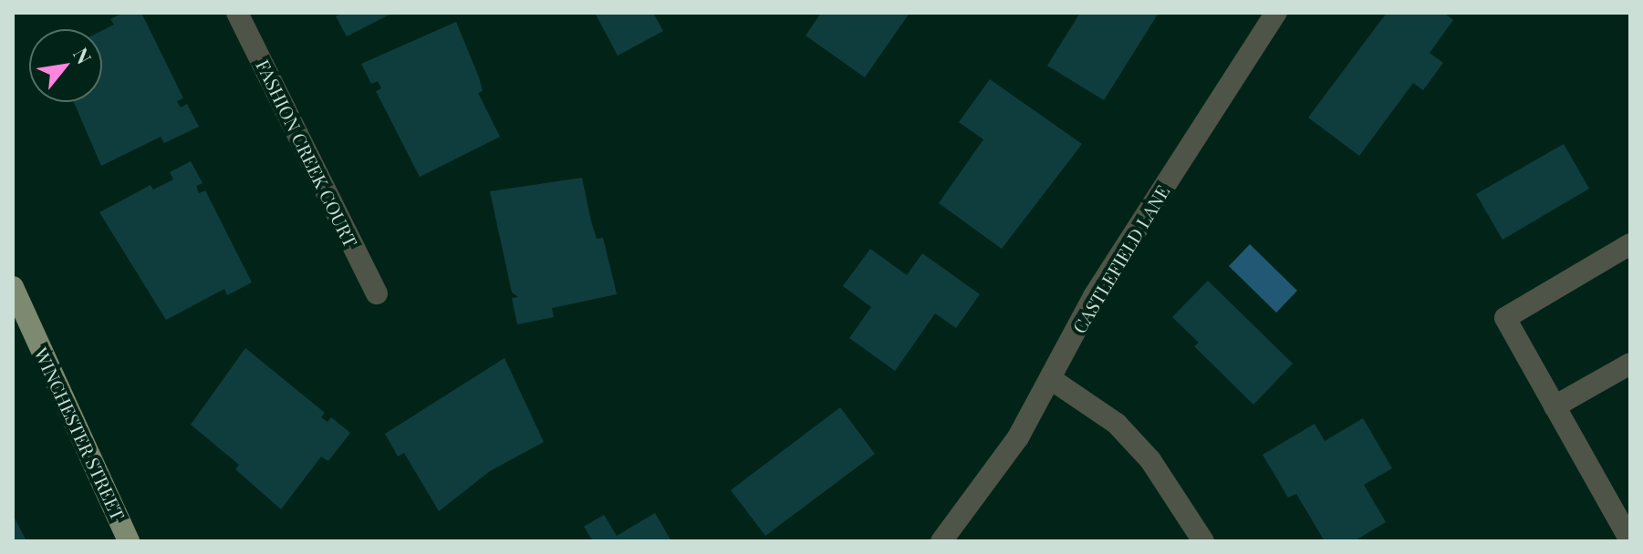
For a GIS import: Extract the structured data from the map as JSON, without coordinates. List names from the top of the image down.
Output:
{
  "streets": {
    "main road": ["WINCHESTER STREET"],
    "street": ["FASHION CREEK COURT", "CASTLEFIELD LANE"]
  },
  "north": "top right"
}
